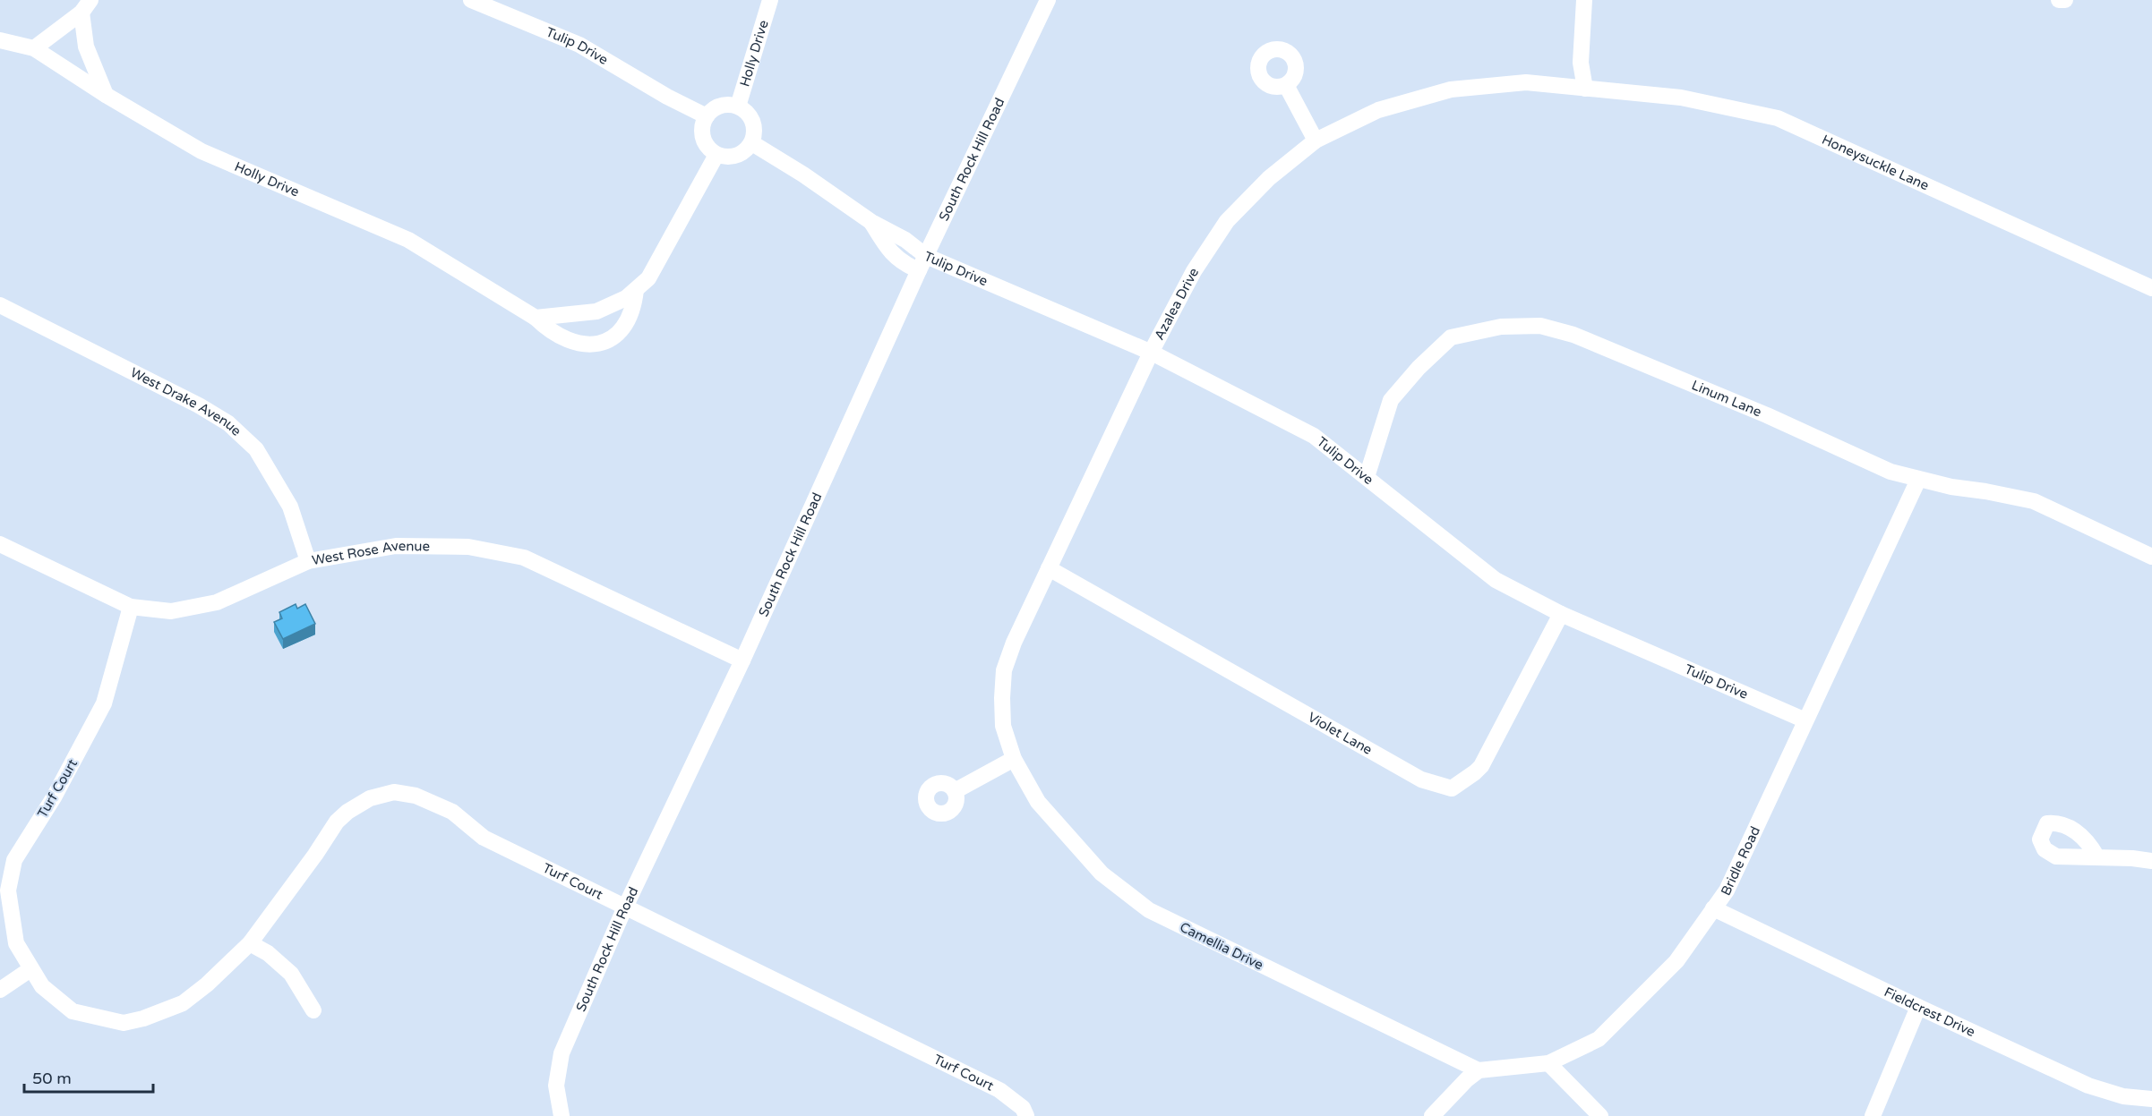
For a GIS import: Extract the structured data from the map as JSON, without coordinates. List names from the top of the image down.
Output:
{
  "streets": {
    "street": [
      "Tulip Drive",
      "Holly Drive",
      "South Rock Hill Road",
      "Honeysuckle Lane",
      "Azalea Drive",
      "Linum Lane",
      "West Drake Avenue",
      "West Rose Avenue",
      "Violet Lane",
      "Turf Court",
      "Bridle Road",
      "Camellia Drive",
      "Fieldcrest Drive"
    ]
  },
  "crossings": [
    ["Tulip Drive", "Holly Drive"],
    ["Tulip Drive", "South Rock Hill Road"],
    ["Tulip Drive", "Azalea Drive"],
    ["Tulip Drive", "Linum Lane"],
    ["Tulip Drive", "Violet Lane"],
    ["Tulip Drive", "Bridle Road"],
    ["South Rock Hill Road", "West Rose Avenue"],
    ["South Rock Hill Road", "Turf Court"],
    ["Honeysuckle Lane", "Azalea Drive"],
    ["Azalea Drive", "Violet Lane"],
    ["Azalea Drive", "Camellia Drive"],
    ["Linum Lane", "Bridle Road"],
    ["West Drake Avenue", "West Rose Avenue"],
    ["West Rose Avenue", "Turf Court"],
    ["Bridle Road", "Camellia Drive"],
    ["Bridle Road", "Fieldcrest Drive"]
  ],
  "scale_bar": "50 m"
}
